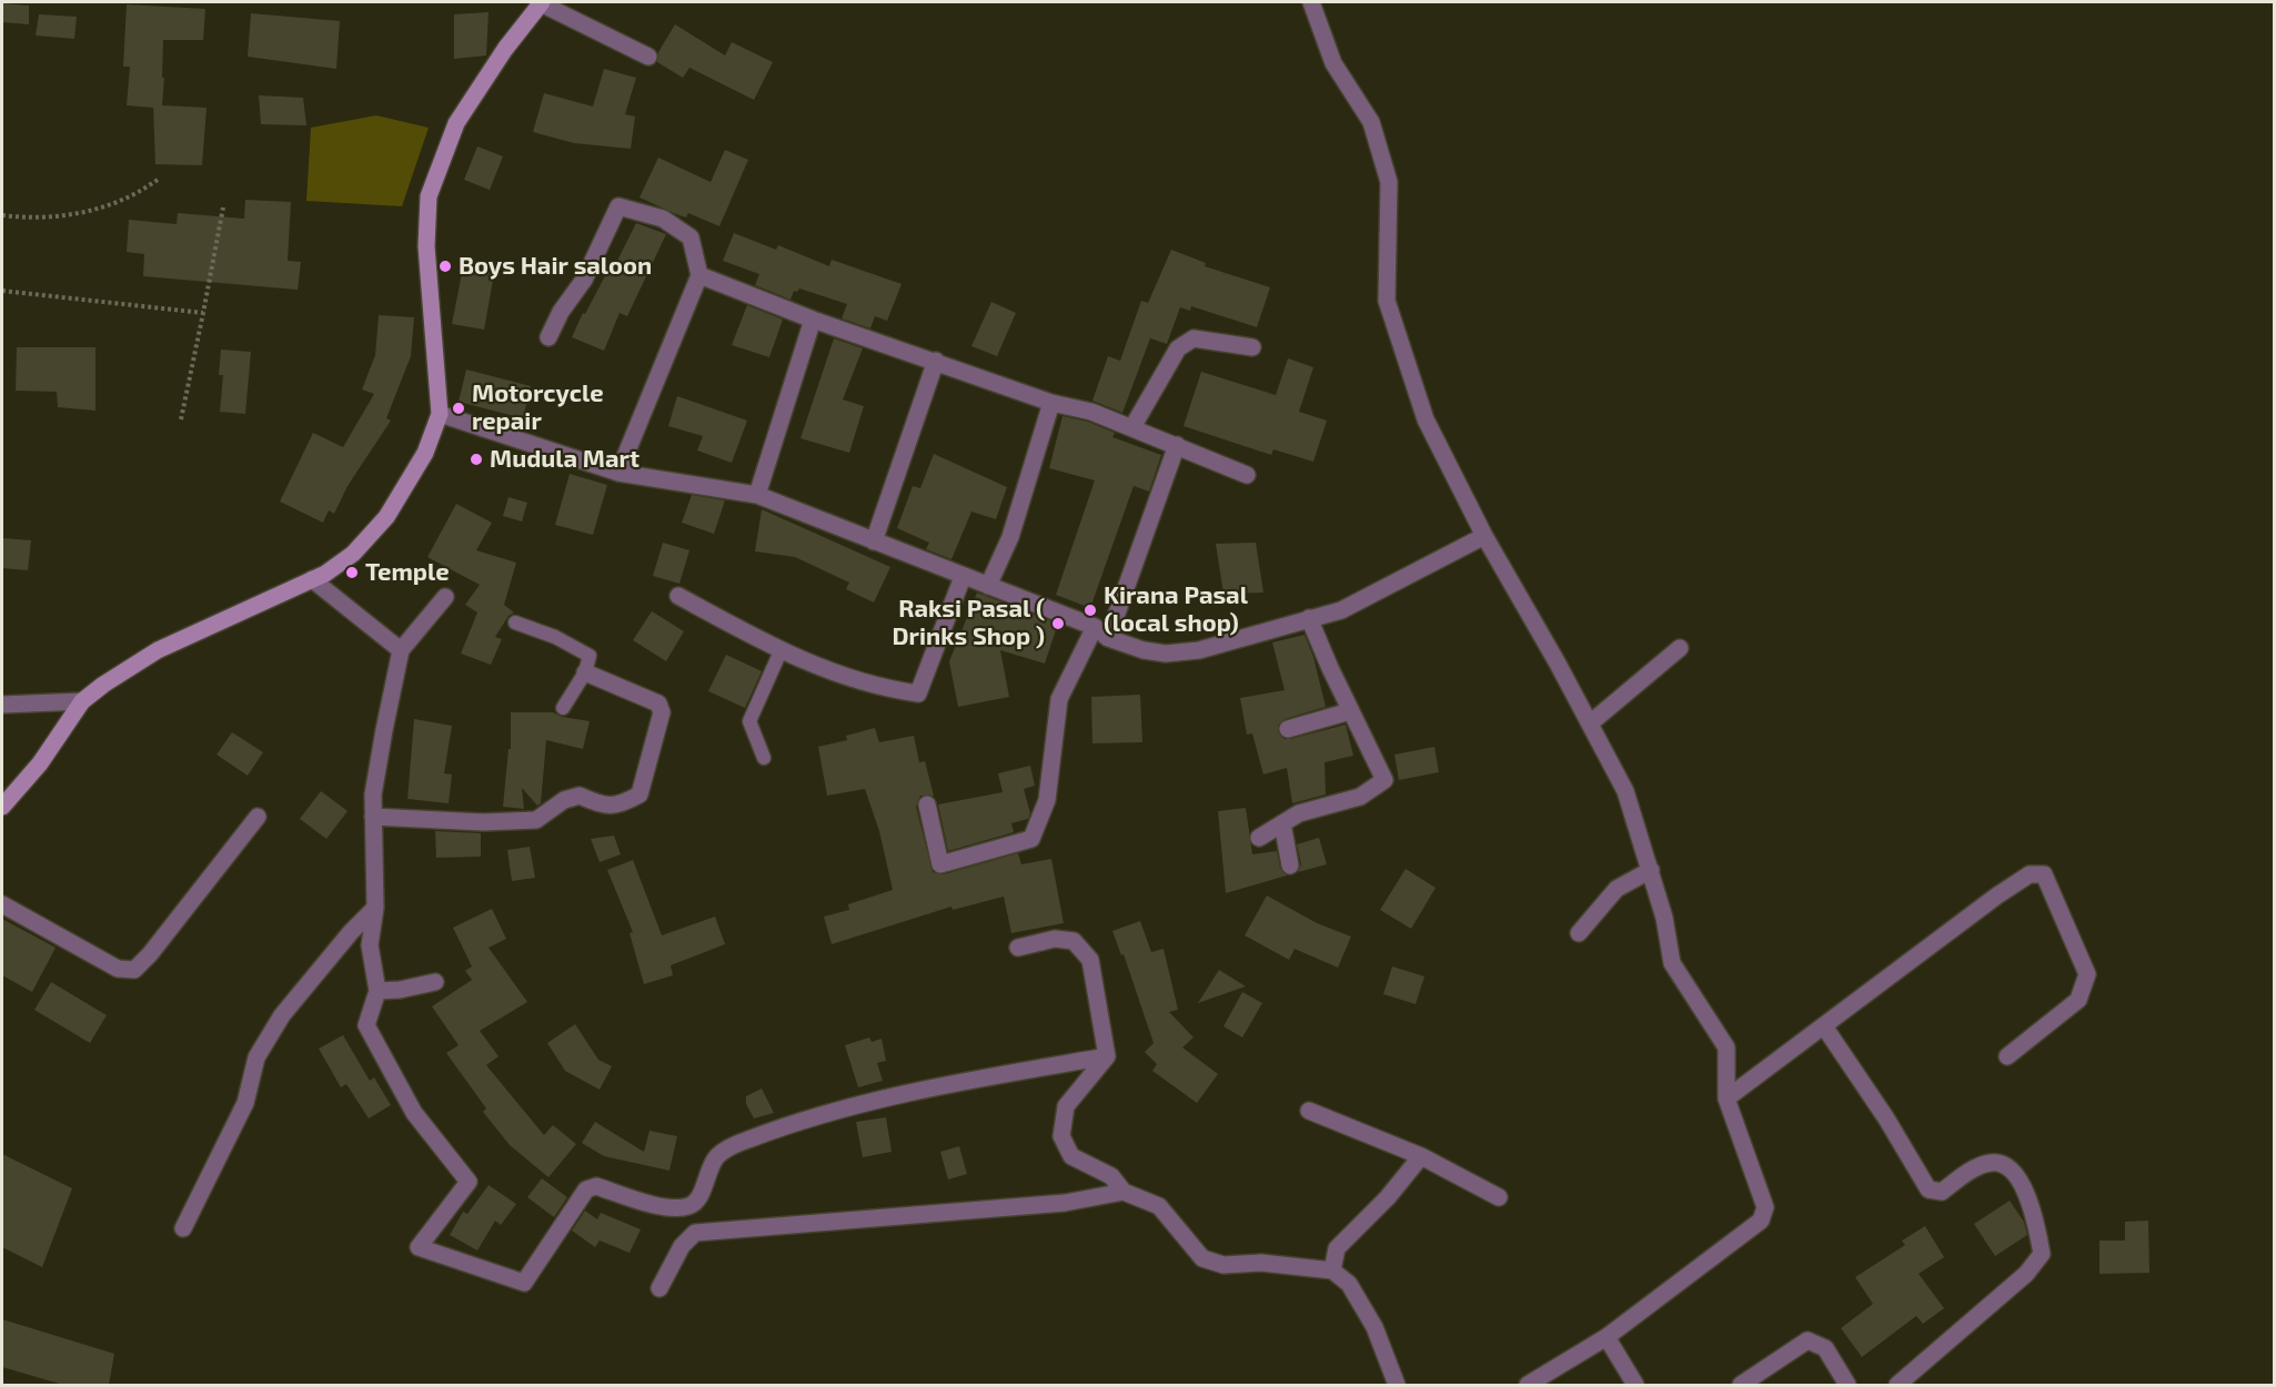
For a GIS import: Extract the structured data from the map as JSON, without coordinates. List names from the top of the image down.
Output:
{
  "places": [
    "Boys Hair saloon",
    "Motorcycle repair",
    "Mudula Mart",
    "Temple",
    "Kirana Pasal (local shop)",
    "Raksi Pasal ( Drinks Shop )"
  ]
}
